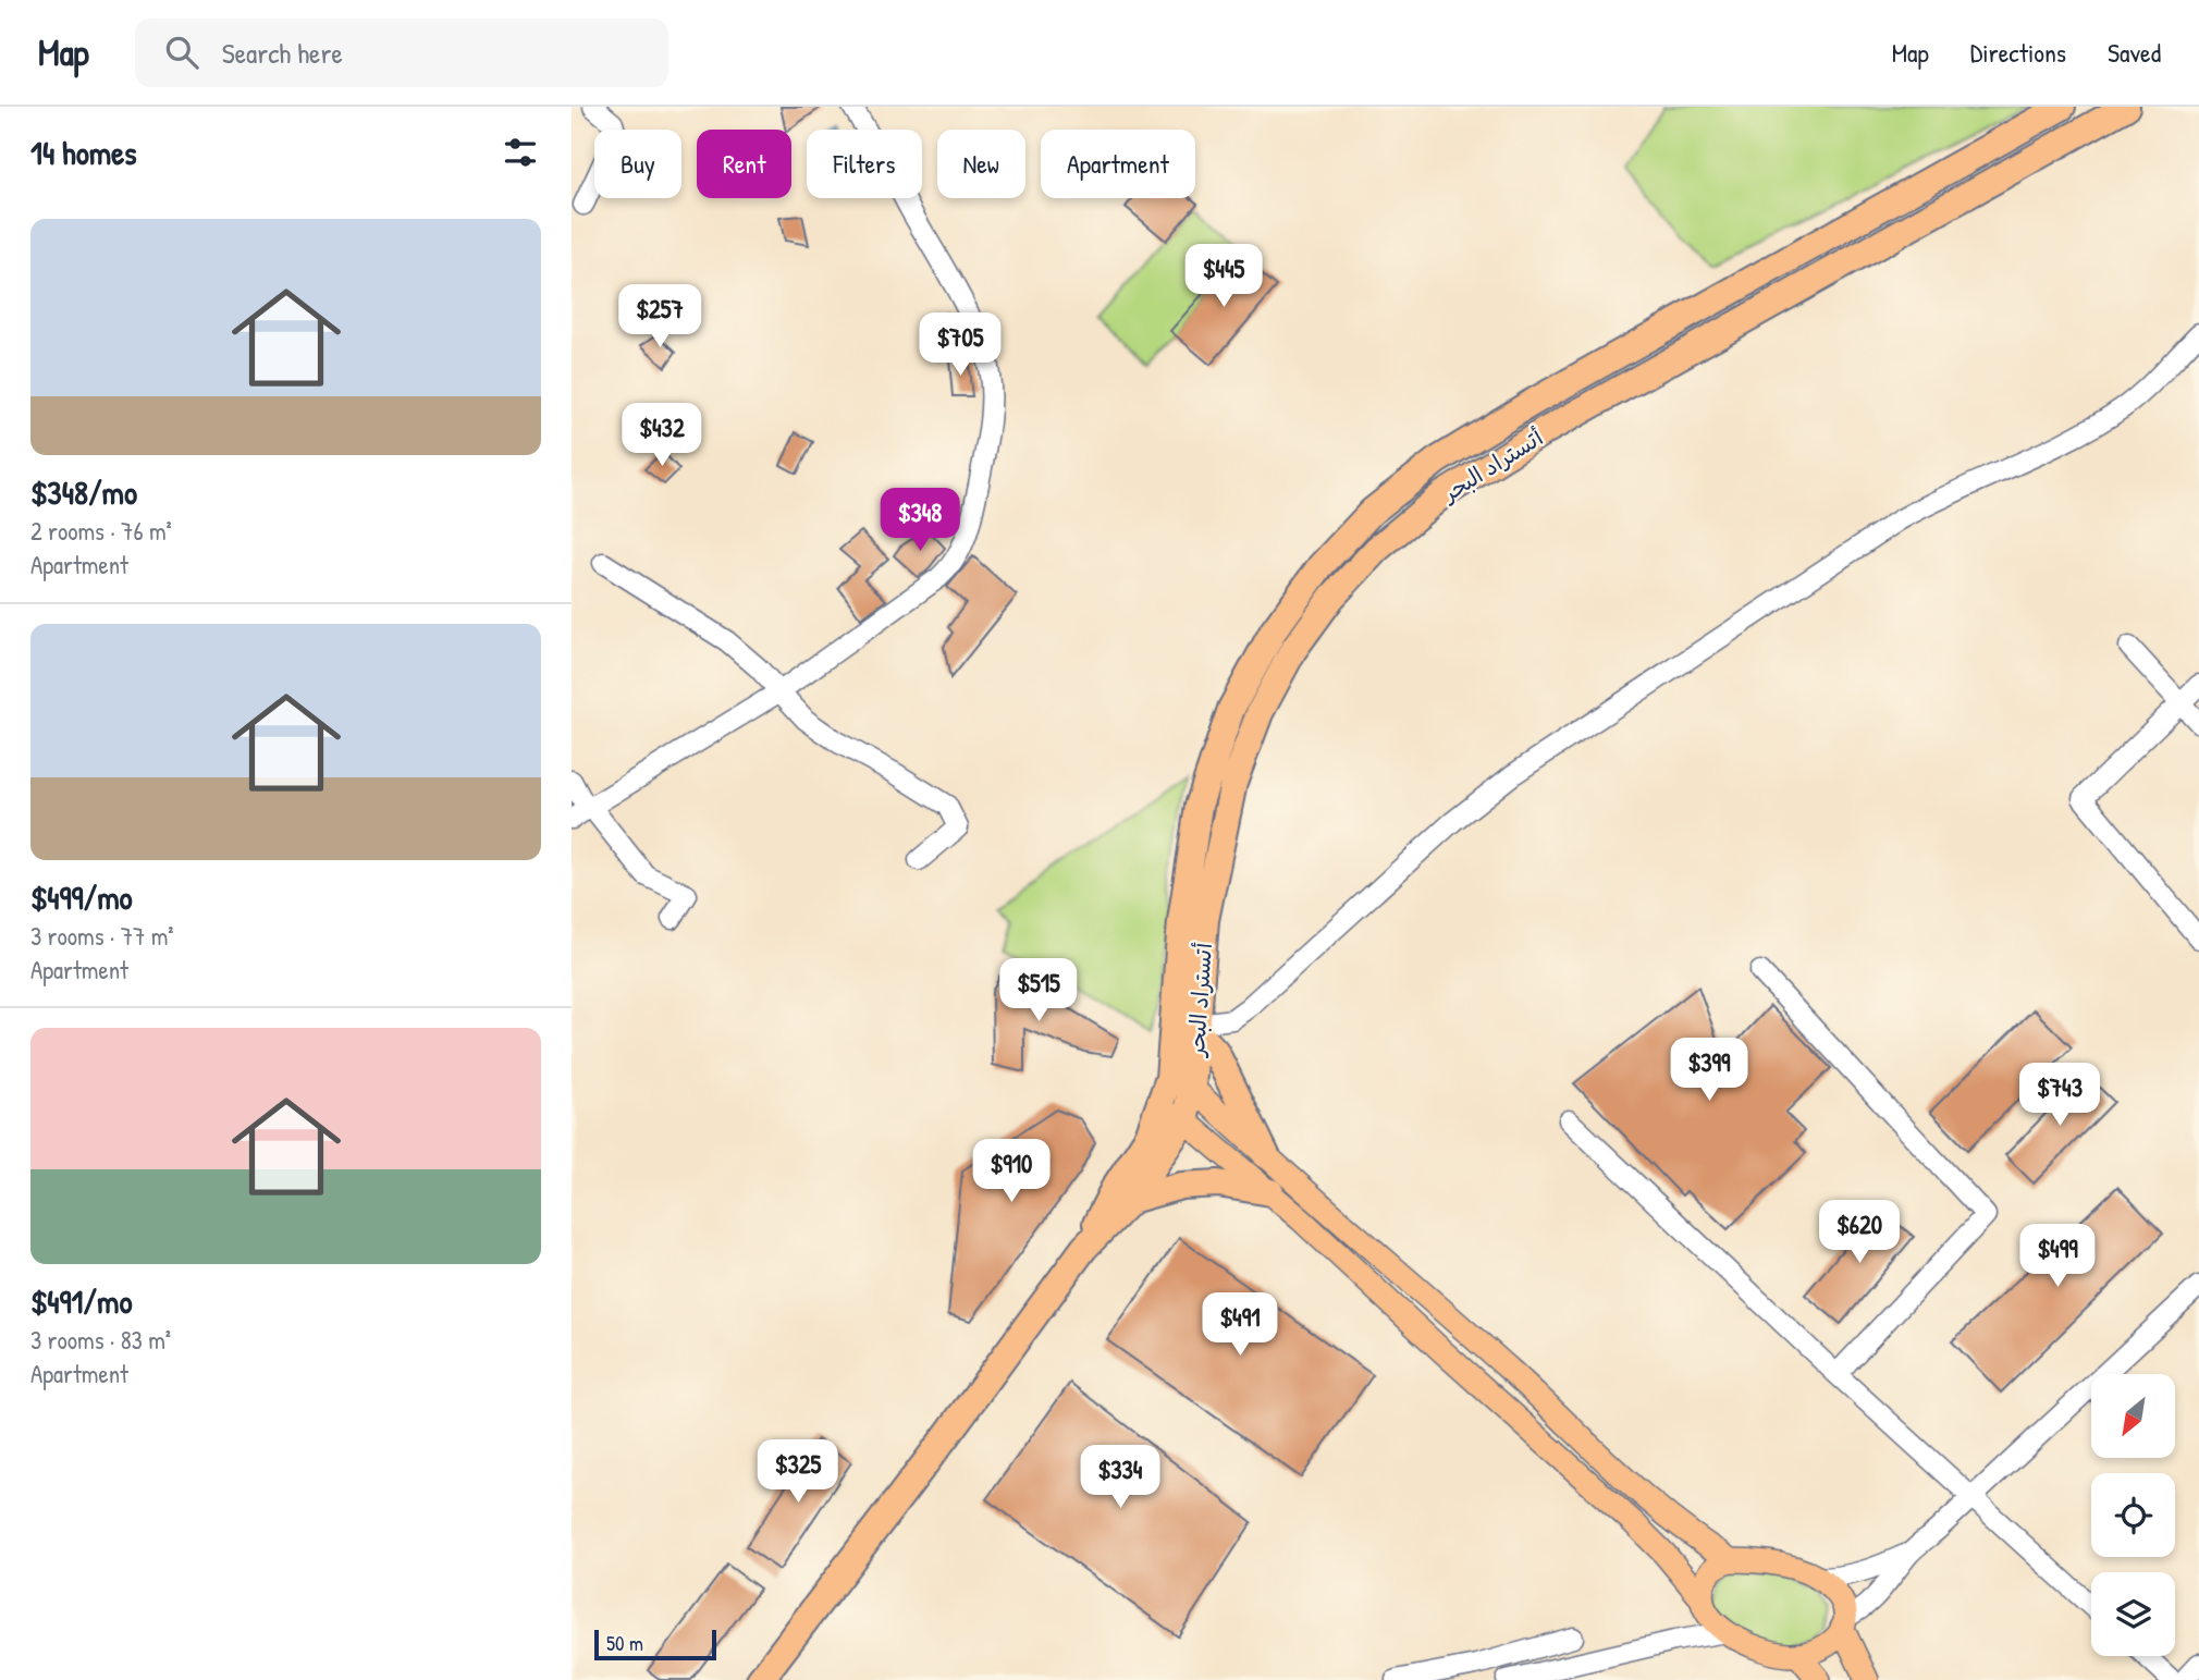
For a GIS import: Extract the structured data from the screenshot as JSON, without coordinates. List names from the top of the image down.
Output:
{
  "streets": {
    "highway": ["أتستراد البحر"]
  },
  "scale_bar": "50 m",
  "north": "bottom left",
  "page": {
    "header": "Map",
    "search": "Search here",
    "nav": ["Map", "Directions", "Saved"],
    "heading": "14 homes",
    "chip": [
      "Buy",
      "Rent",
      "Filters",
      "New",
      "Apartment"
    ],
    "list": [
      {
        "name": "$348/mo",
        "note": "2 rooms · 76 m² · Apartment"
      },
      {
        "name": "$499/mo",
        "note": "3 rooms · 77 m² · Apartment"
      },
      {
        "name": "$491/mo",
        "note": "3 rooms · 83 m² · Apartment"
      }
    ],
    "price": [
      "$445",
      "$257",
      "$705",
      "$432",
      "$348",
      "$515",
      "$399",
      "$743",
      "$910",
      "$620",
      "$499",
      "$491",
      "$325",
      "$334"
    ],
    "scale": "50 m"
  }
}
